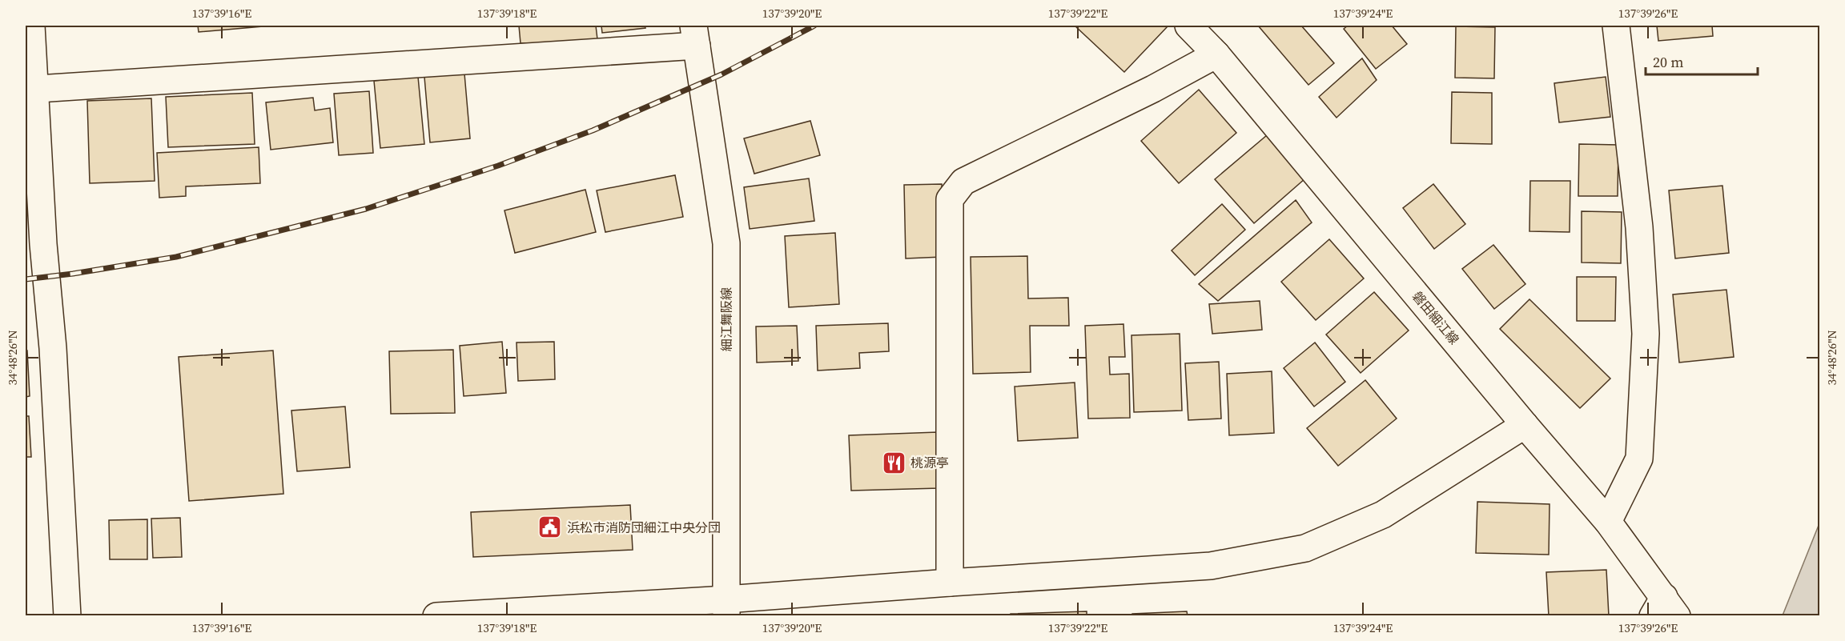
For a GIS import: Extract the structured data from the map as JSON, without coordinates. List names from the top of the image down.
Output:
{
  "streets": {
    "street": ["磐田細江線", "細江舞阪線"]
  },
  "places": {
    "restaurant": ["桃源亭"],
    "public building": ["浜松市消防団細江中央分団"]
  },
  "scale_bar": "20 m",
  "coordinates": [
    "137°39'16\"E",
    "137°39'18\"E",
    "137°39'20\"E",
    "137°39'22\"E",
    "137°39'24\"E",
    "137°39'26\"E",
    "34°48'26\"N"
  ]
}
